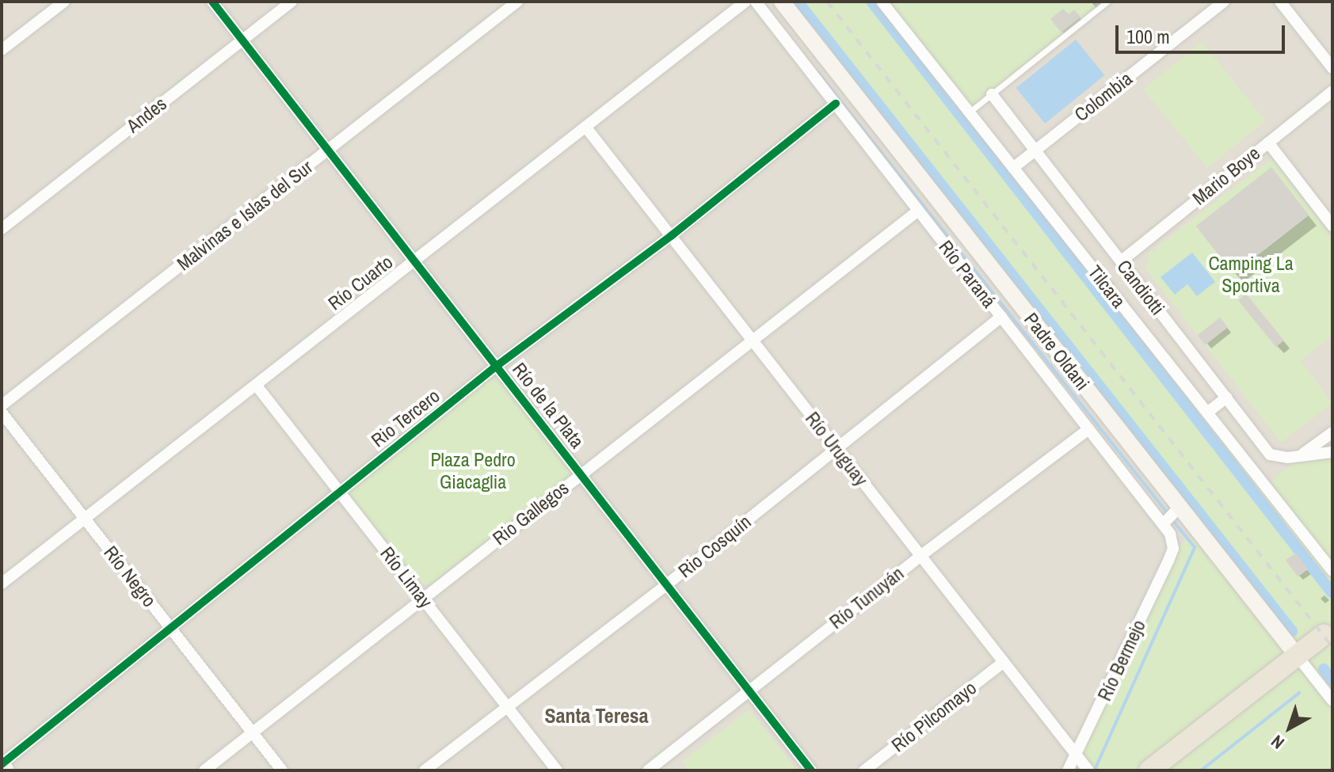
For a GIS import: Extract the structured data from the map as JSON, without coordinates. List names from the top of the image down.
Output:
{
  "streets": {
    "main road": ["Padre Oldani"],
    "street": [
      "Colombia",
      "Andes",
      "Mario Boye",
      "Malvinas e Islas del Sur",
      "Río Paraná",
      "Río Cuarto",
      "Tilcara",
      "Candiotti",
      "Río de la Plata",
      "Rio Tercero",
      "Río Uruguay",
      "Rio Gallegos",
      "Rio Cosquín",
      "Río Negro",
      "Río Limay",
      "Río Tunuyán",
      "Río Bermejo",
      "Río Pilcomayo"
    ]
  },
  "crossings": [
    ["Colombia", "Tilcara"],
    ["Colombia", "Candiotti"],
    ["Andes", "Río de la Plata"],
    ["Mario Boye", "Candiotti"],
    ["Malvinas e Islas del Sur", "Río de la Plata"],
    ["Río Paraná", "Rio Tercero"],
    ["Río Paraná", "Rio Gallegos"],
    ["Río Paraná", "Rio Cosquín"],
    ["Río Paraná", "Río Tunuyán"],
    ["Río Paraná", "Río Bermejo"],
    ["Río Cuarto", "Río de la Plata"],
    ["Río Cuarto", "Río Uruguay"],
    ["Río Cuarto", "Río Negro"],
    ["Río Cuarto", "Río Limay"],
    ["Río de la Plata", "Rio Tercero"],
    ["Río de la Plata", "Rio Gallegos"],
    ["Río de la Plata", "Rio Cosquín"],
    ["Río de la Plata", "Río Tunuyán"],
    ["Rio Tercero", "Río Uruguay"],
    ["Rio Tercero", "Río Negro"],
    ["Rio Tercero", "Río Limay"],
    ["Río Uruguay", "Rio Gallegos"],
    ["Río Uruguay", "Rio Cosquín"],
    ["Río Uruguay", "Río Tunuyán"],
    ["Río Uruguay", "Río Bermejo"],
    ["Río Uruguay", "Río Pilcomayo"],
    ["Rio Gallegos", "Río Negro"],
    ["Rio Gallegos", "Río Limay"],
    ["Rio Cosquín", "Río Limay"]
  ],
  "districts": ["Santa Teresa"],
  "parks": ["Camping La Sportiva", "Plaza Pedro Giacaglia"],
  "scale_bar": "100 m",
  "north": "bottom left"
}
